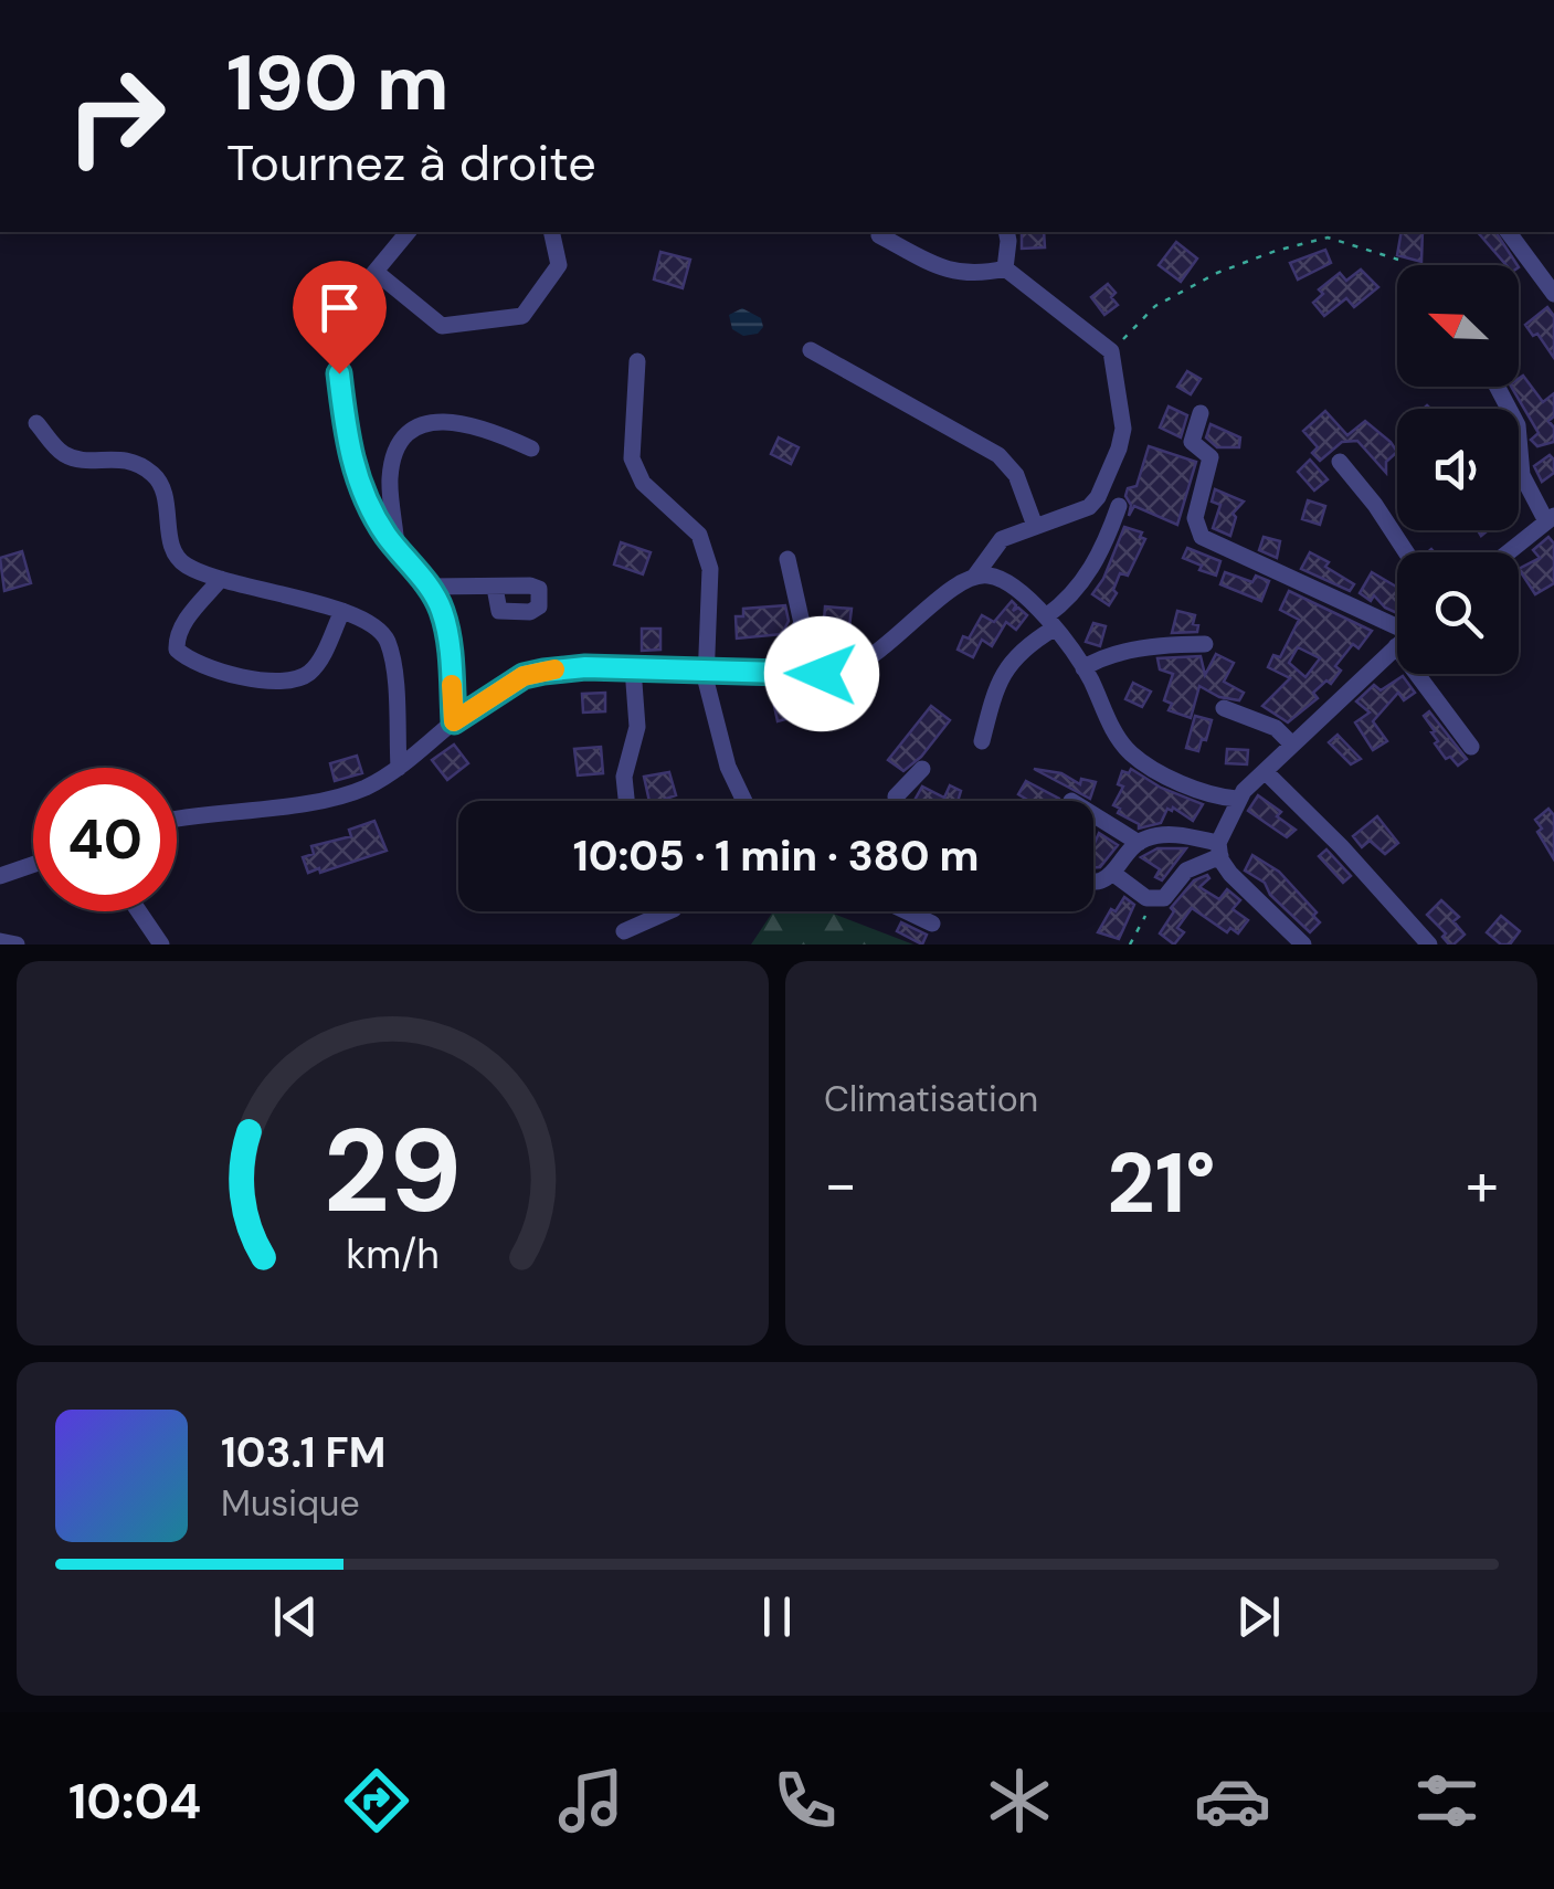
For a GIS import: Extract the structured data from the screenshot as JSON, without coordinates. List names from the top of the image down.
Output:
{
  "north": "top left",
  "page": {
    "turn": ["190 m", "Tournez à droite"],
    "limit": "40",
    "trip": "10:05 · 1 min · 380 m",
    "tile": "Climatisation",
    "heat": ["−", "21°", "+"],
    "song": ["103.1 FM", "Musique"],
    "tabs": "10:04",
    "gauge": ["29", "km/h"]
  }
}
